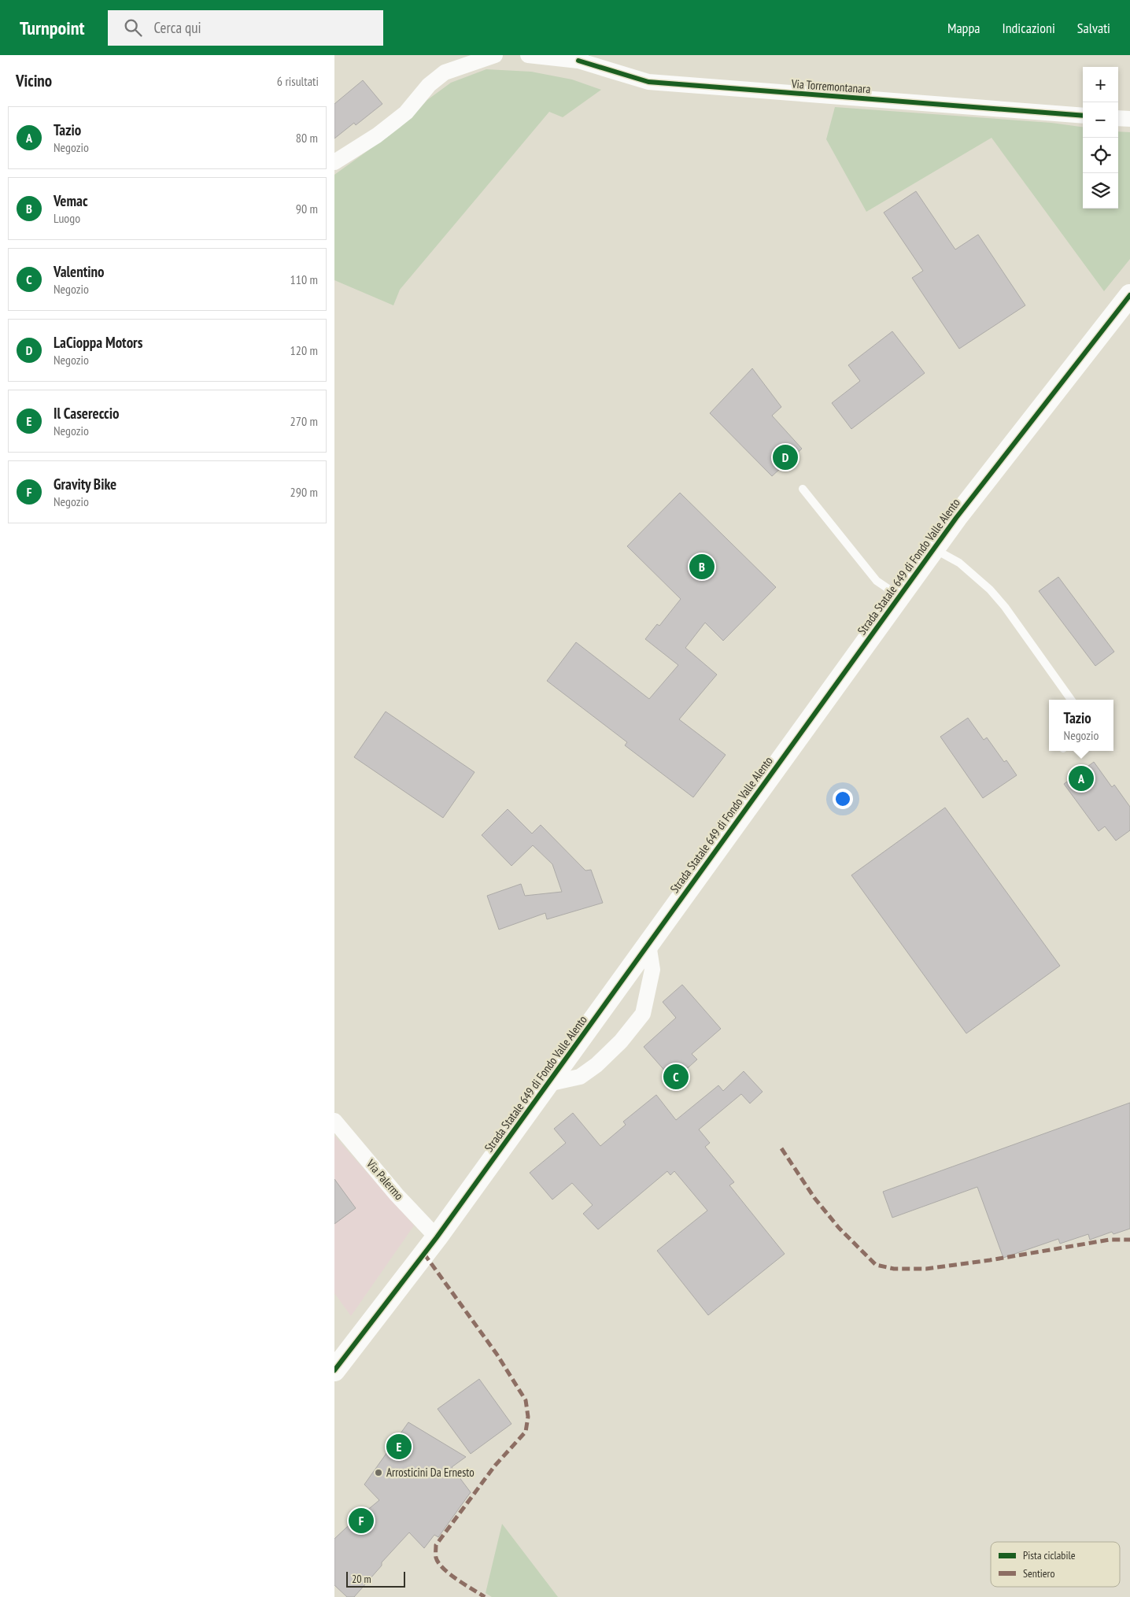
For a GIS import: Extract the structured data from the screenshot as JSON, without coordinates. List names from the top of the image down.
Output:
{
  "streets": {
    "main road": ["Strada Statale 649 di Fondo Valle Alento"],
    "street": ["Via Torremontanara", "Via Palermo"]
  },
  "crossings": [
    ["Strada Statale 649 di Fondo Valle Alento", "Via Palermo"]
  ],
  "places": ["Arrosticini Da Ernesto"],
  "legend": ["Pista ciclabile", "Sentiero"],
  "scale_bar": "20 m",
  "page": {
    "header": "Turnpoint",
    "search": "Cerca qui",
    "nav": ["Mappa", "Indicazioni", "Salvati"],
    "heading": ["Vicino", "6 risultati"],
    "map_buttons": ["+", "−"],
    "list": [
      {
        "mark": "A",
        "name": "Tazio",
        "note": "Negozio",
        "value": "80 m"
      },
      {
        "mark": "B",
        "name": "Vemac",
        "note": "Luogo",
        "value": "90 m"
      },
      {
        "mark": "C",
        "name": "Valentino",
        "note": "Negozio",
        "value": "110 m"
      },
      {
        "mark": "D",
        "name": "LaCioppa Motors",
        "note": "Negozio",
        "value": "120 m"
      },
      {
        "mark": "E",
        "name": "Il Casereccio",
        "note": "Negozio",
        "value": "270 m"
      },
      {
        "mark": "F",
        "name": "Gravity Bike",
        "note": "Negozio",
        "value": "290 m"
      }
    ],
    "pins": [
      "D",
      "B",
      "A",
      "C",
      "E",
      "F"
    ],
    "popup": ["Tazio", "Negozio"],
    "scale": "20 m"
  }
}
